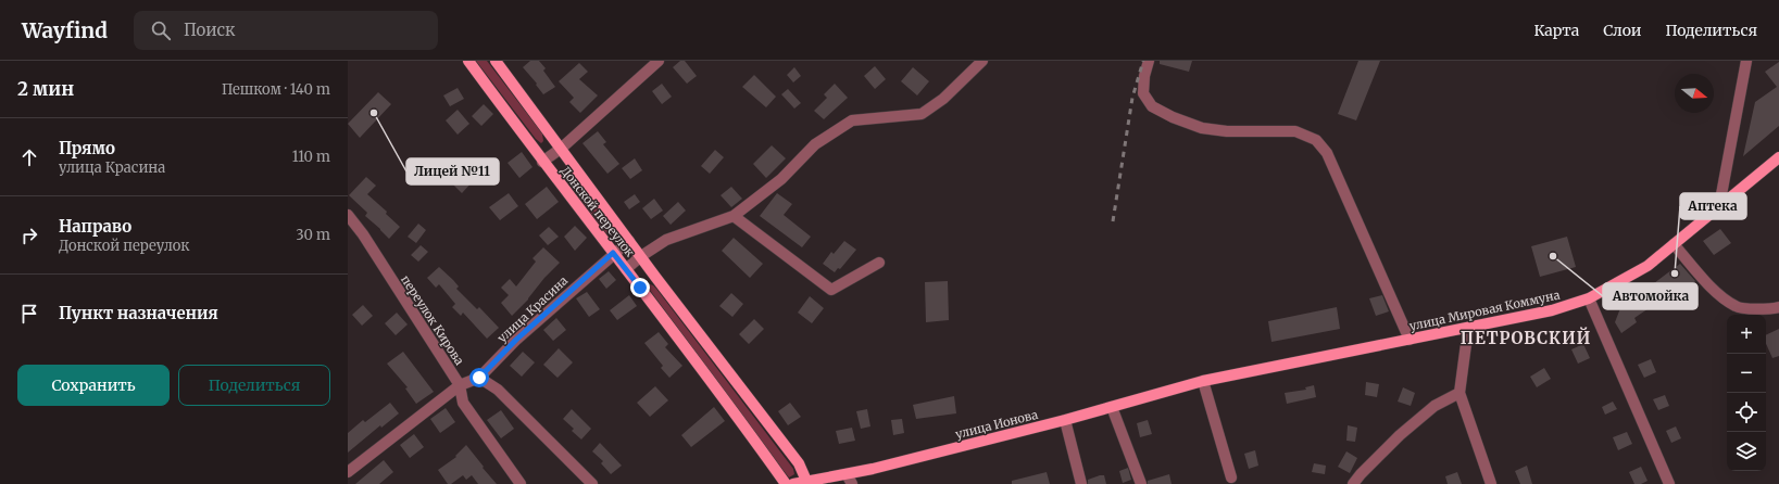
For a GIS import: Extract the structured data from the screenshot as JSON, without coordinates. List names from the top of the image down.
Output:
{
  "streets": {
    "main road": ["Донской переулок", "улица Мировая Коммуна", "улица Ионова"],
    "street": ["улица Красина", "переулок Кирова"]
  },
  "crossings": [
    ["Донской переулок", "улица Красина"],
    ["Донской переулок", "улица Ионова"],
    ["улица Красина", "переулок Кирова"],
    ["улица Мировая Коммуна", "улица Ионова"]
  ],
  "districts": ["ПЕТРОВСКИЙ"],
  "places": ["Лицей №11", "Автомойка", "Аптека"],
  "north": "right",
  "page": {
    "header": "Wayfind",
    "search": "Поиск",
    "nav": ["Карта", "Слои", "Поделиться"],
    "heading": ["2 мин", "Пешком · 140 m"],
    "list": [
      ["Прямо", "улица Красина", "110 m"],
      ["Направо", "Донской переулок", "30 m"],
      "Пункт назначения"
    ],
    "map_buttons": ["+", "−"],
    "buttons": ["Сохранить", "Поделиться"]
  }
}
